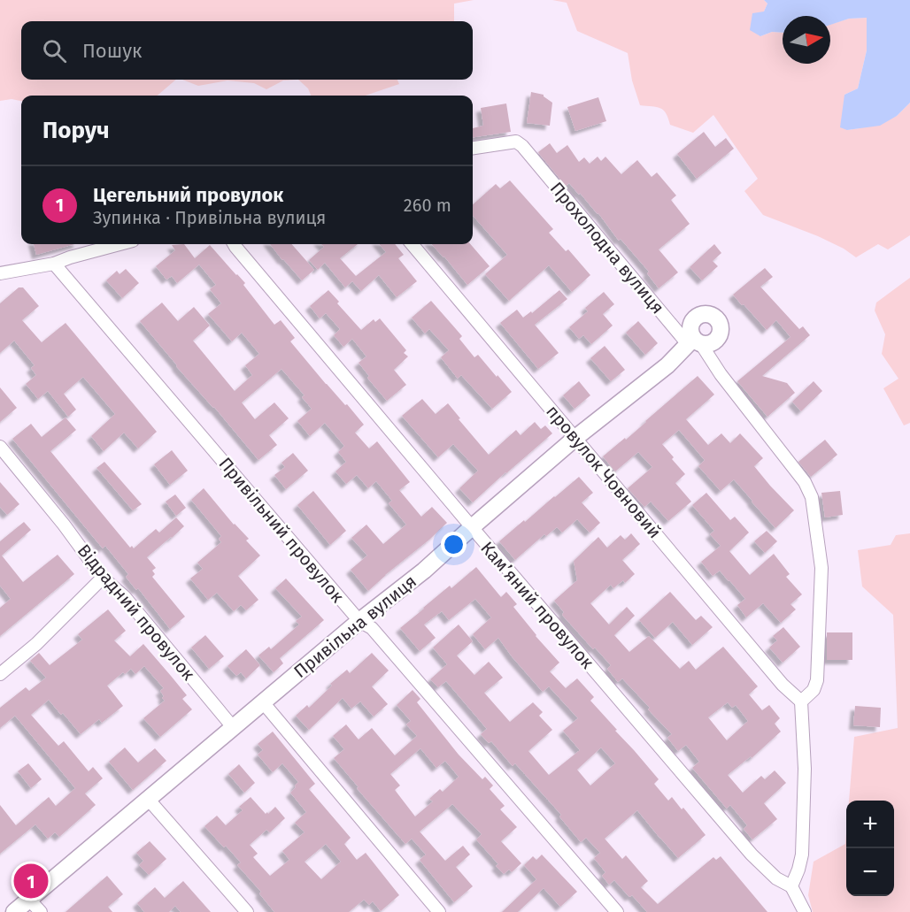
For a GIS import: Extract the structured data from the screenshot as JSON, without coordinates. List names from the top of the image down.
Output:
{
  "streets": {
    "street": [
      "Прохолодна вулиця",
      "провулок Човновий",
      "Привільний провулок",
      "Камʼяний провулок",
      "Відрадний провулок",
      "Привільна вулиця"
    ]
  },
  "crossings": [
    ["Прохолодна вулиця", "провулок Човновий"],
    ["Прохолодна вулиця", "Привільна вулиця"],
    ["провулок Човновий", "Привільна вулиця"],
    ["Привільний провулок", "Привільна вулиця"],
    ["Камʼяний провулок", "Привільна вулиця"],
    ["Відрадний провулок", "Привільна вулиця"]
  ],
  "north": "right",
  "page": {
    "search": "Пошук",
    "heading": "Поруч",
    "list": [
      {
        "mark": "1",
        "name": "Цегельний провулок",
        "note": "Зупинка · Привільна вулиця",
        "value": "260 m"
      }
    ],
    "map_buttons": ["+", "−"],
    "pins": "1"
  }
}
